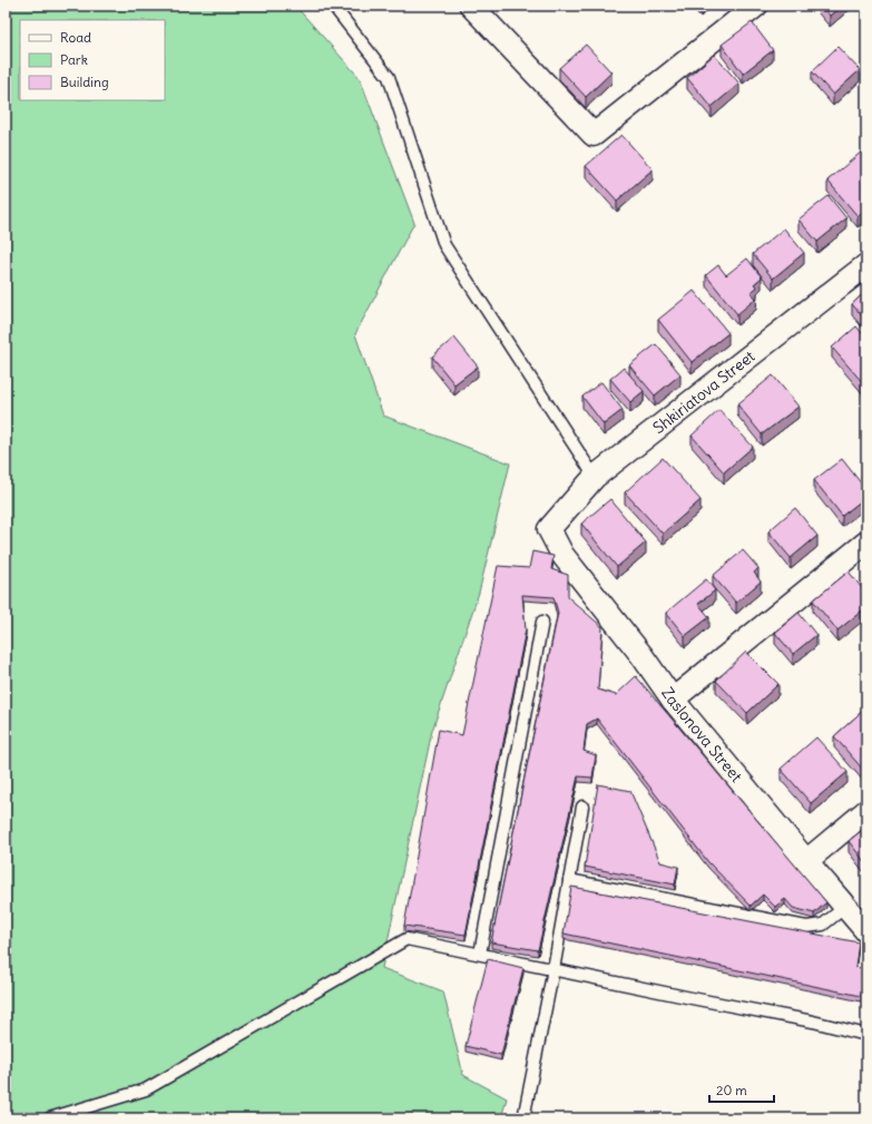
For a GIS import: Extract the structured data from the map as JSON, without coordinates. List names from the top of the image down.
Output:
{
  "streets": {
    "street": ["Shkiriatova Street", "Zaslonova Street"]
  },
  "crossings": [
    ["Shkiriatova Street", "Zaslonova Street"]
  ],
  "legend": ["Road", "Park", "Building"],
  "scale_bar": "20 m"
}
